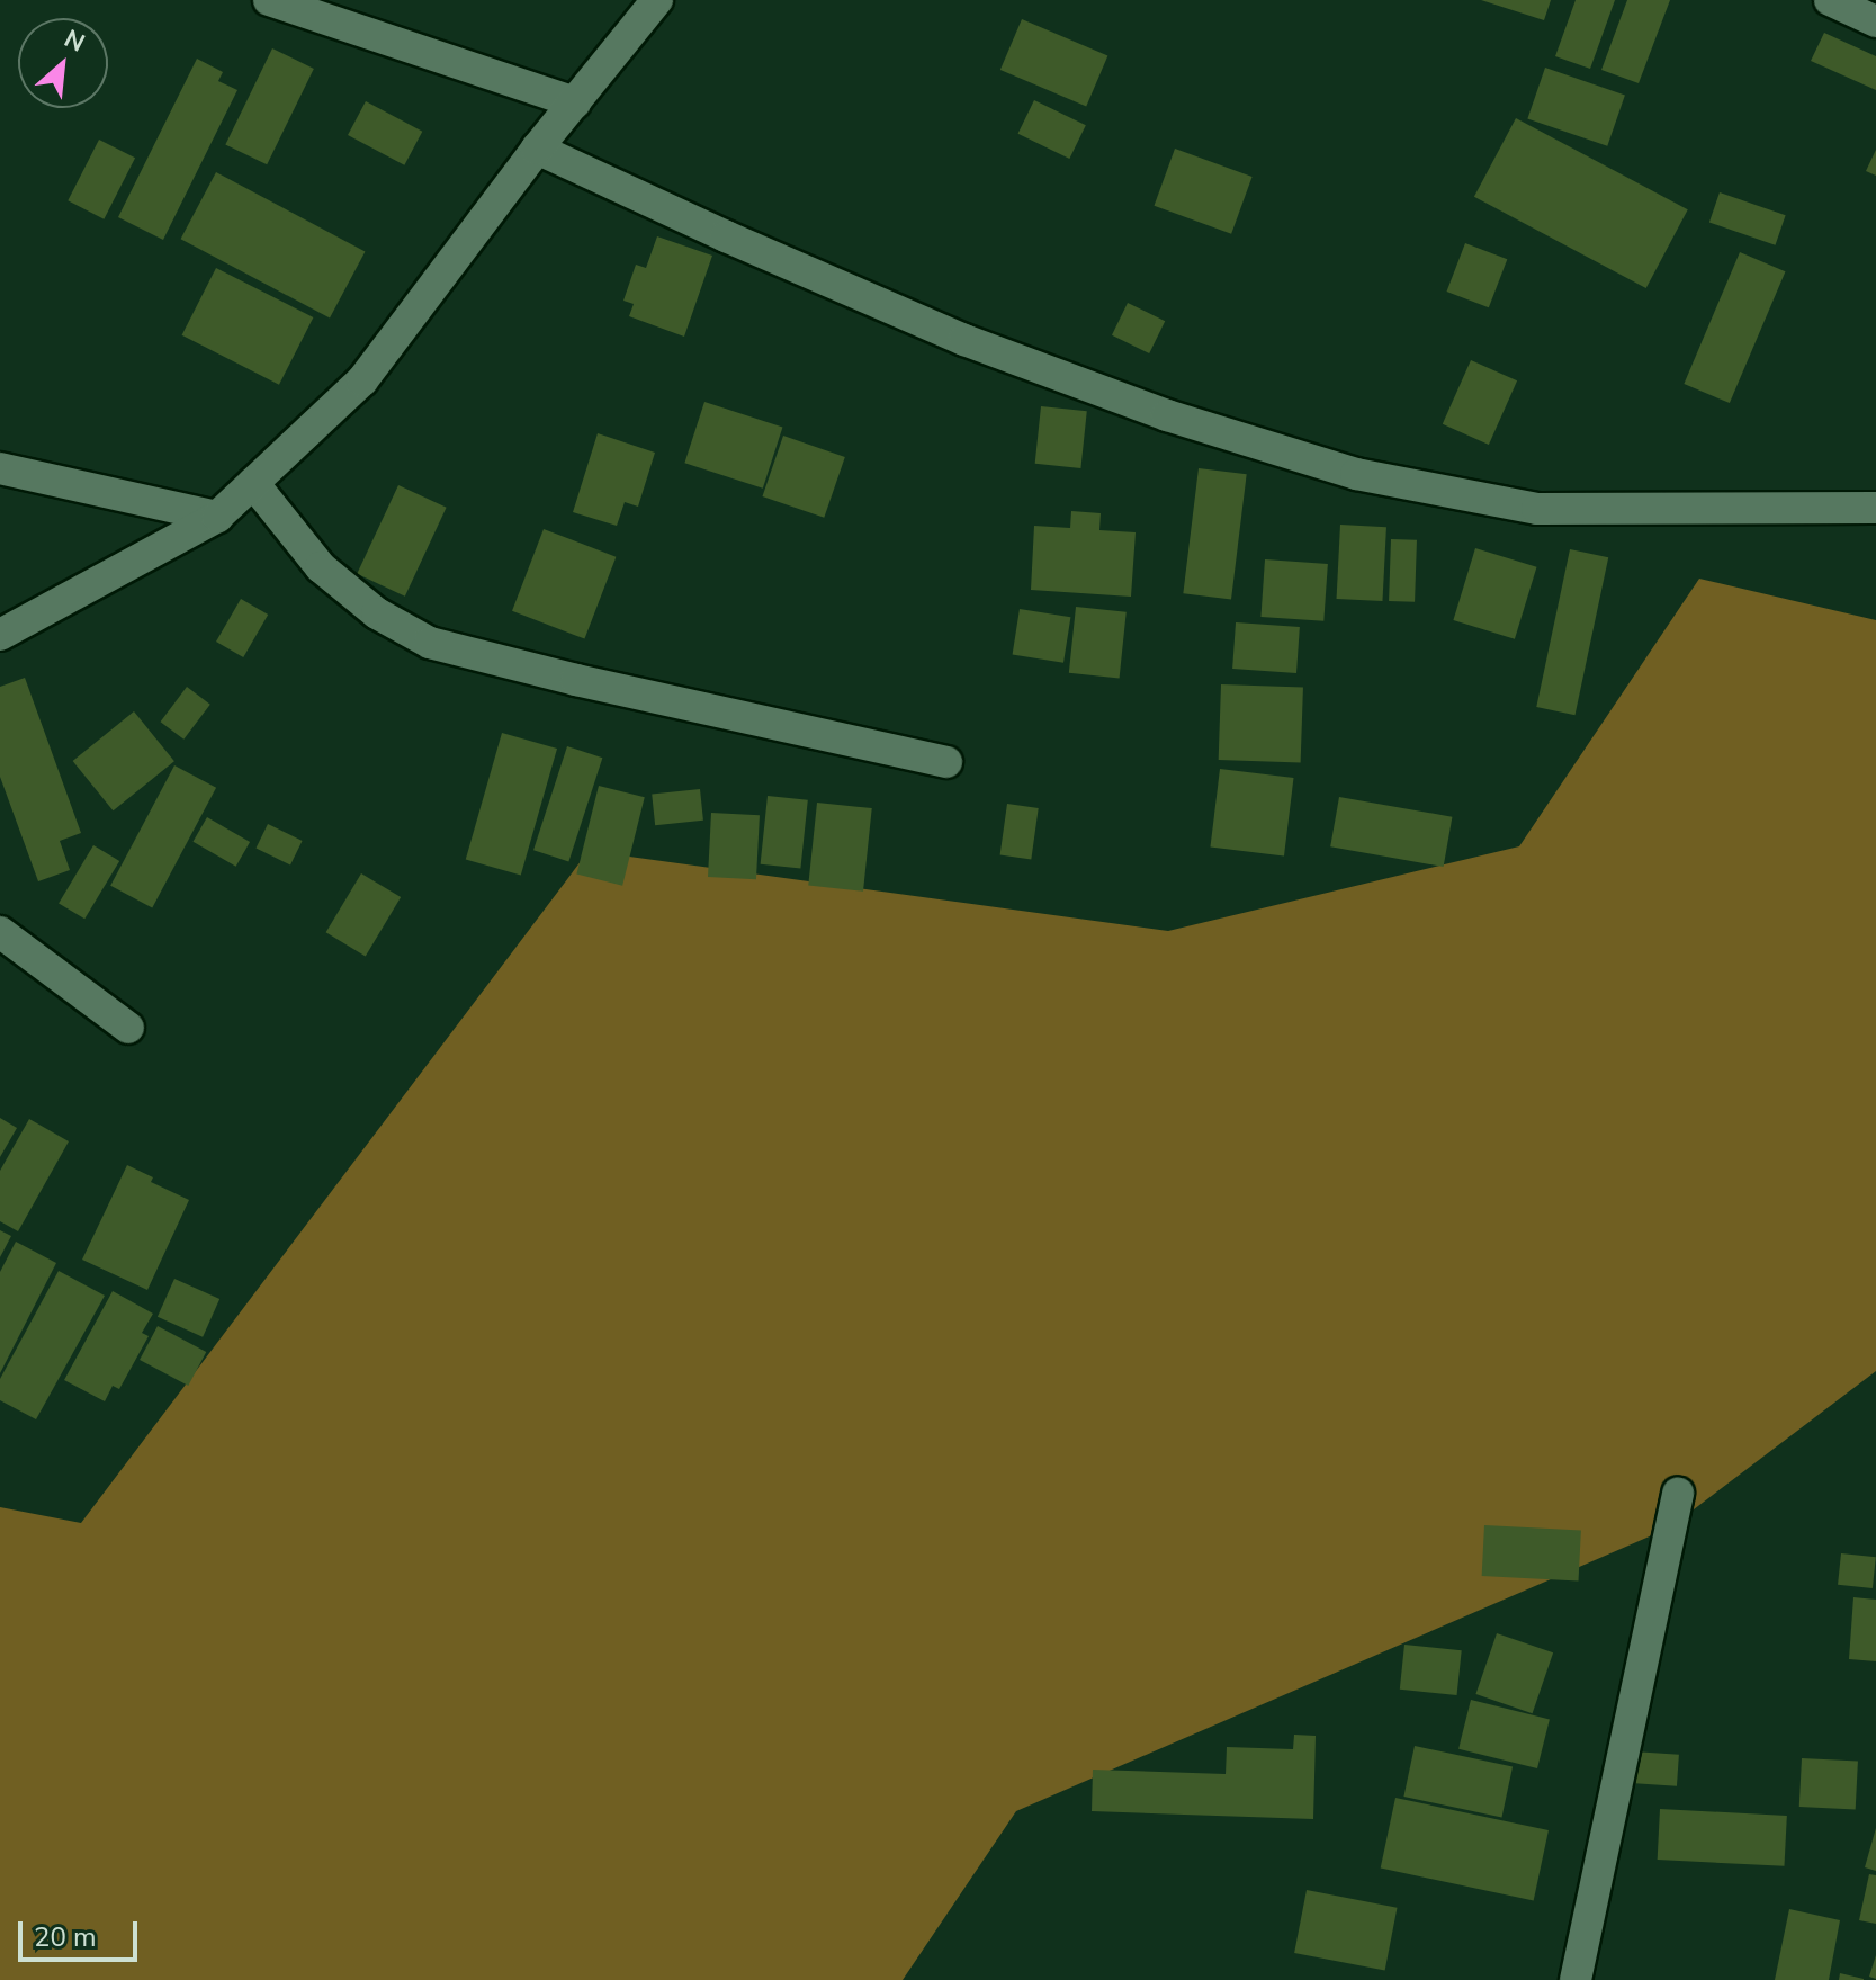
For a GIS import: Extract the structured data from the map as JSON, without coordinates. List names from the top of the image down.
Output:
{
  "scale_bar": "20 m",
  "north": "top right"
}
